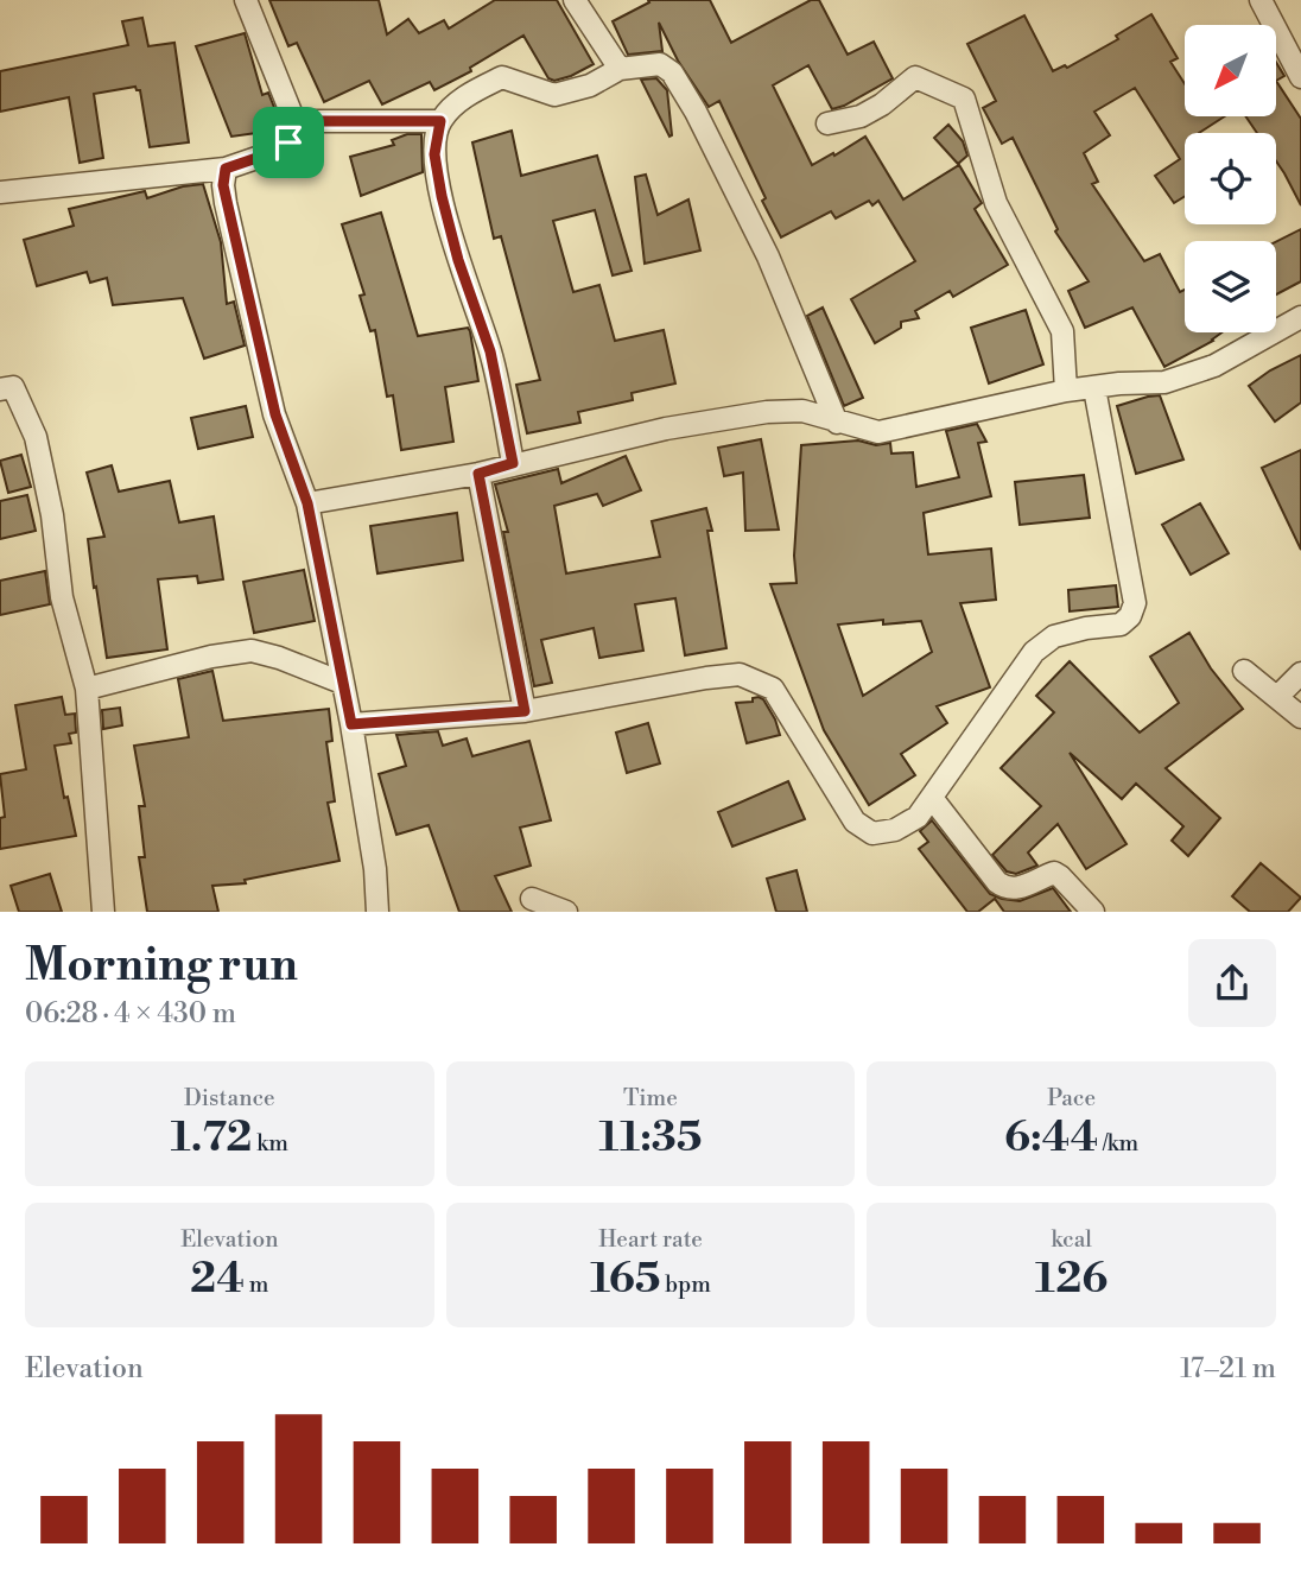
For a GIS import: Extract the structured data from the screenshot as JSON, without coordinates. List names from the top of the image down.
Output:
{
  "north": "bottom left",
  "page": {
    "heading": ["Morning run", "06:28 · 4 × 430 m"],
    "stats": [
      ["Distance", "1.72 km"],
      ["Time", "11:35"],
      ["Pace", "6:44 /km"],
      ["Elevation", "24 m"],
      ["Heart rate", "165 bpm"],
      ["kcal", "126"]
    ],
    "chart": ["Elevation", "17–21 m"]
  }
}
